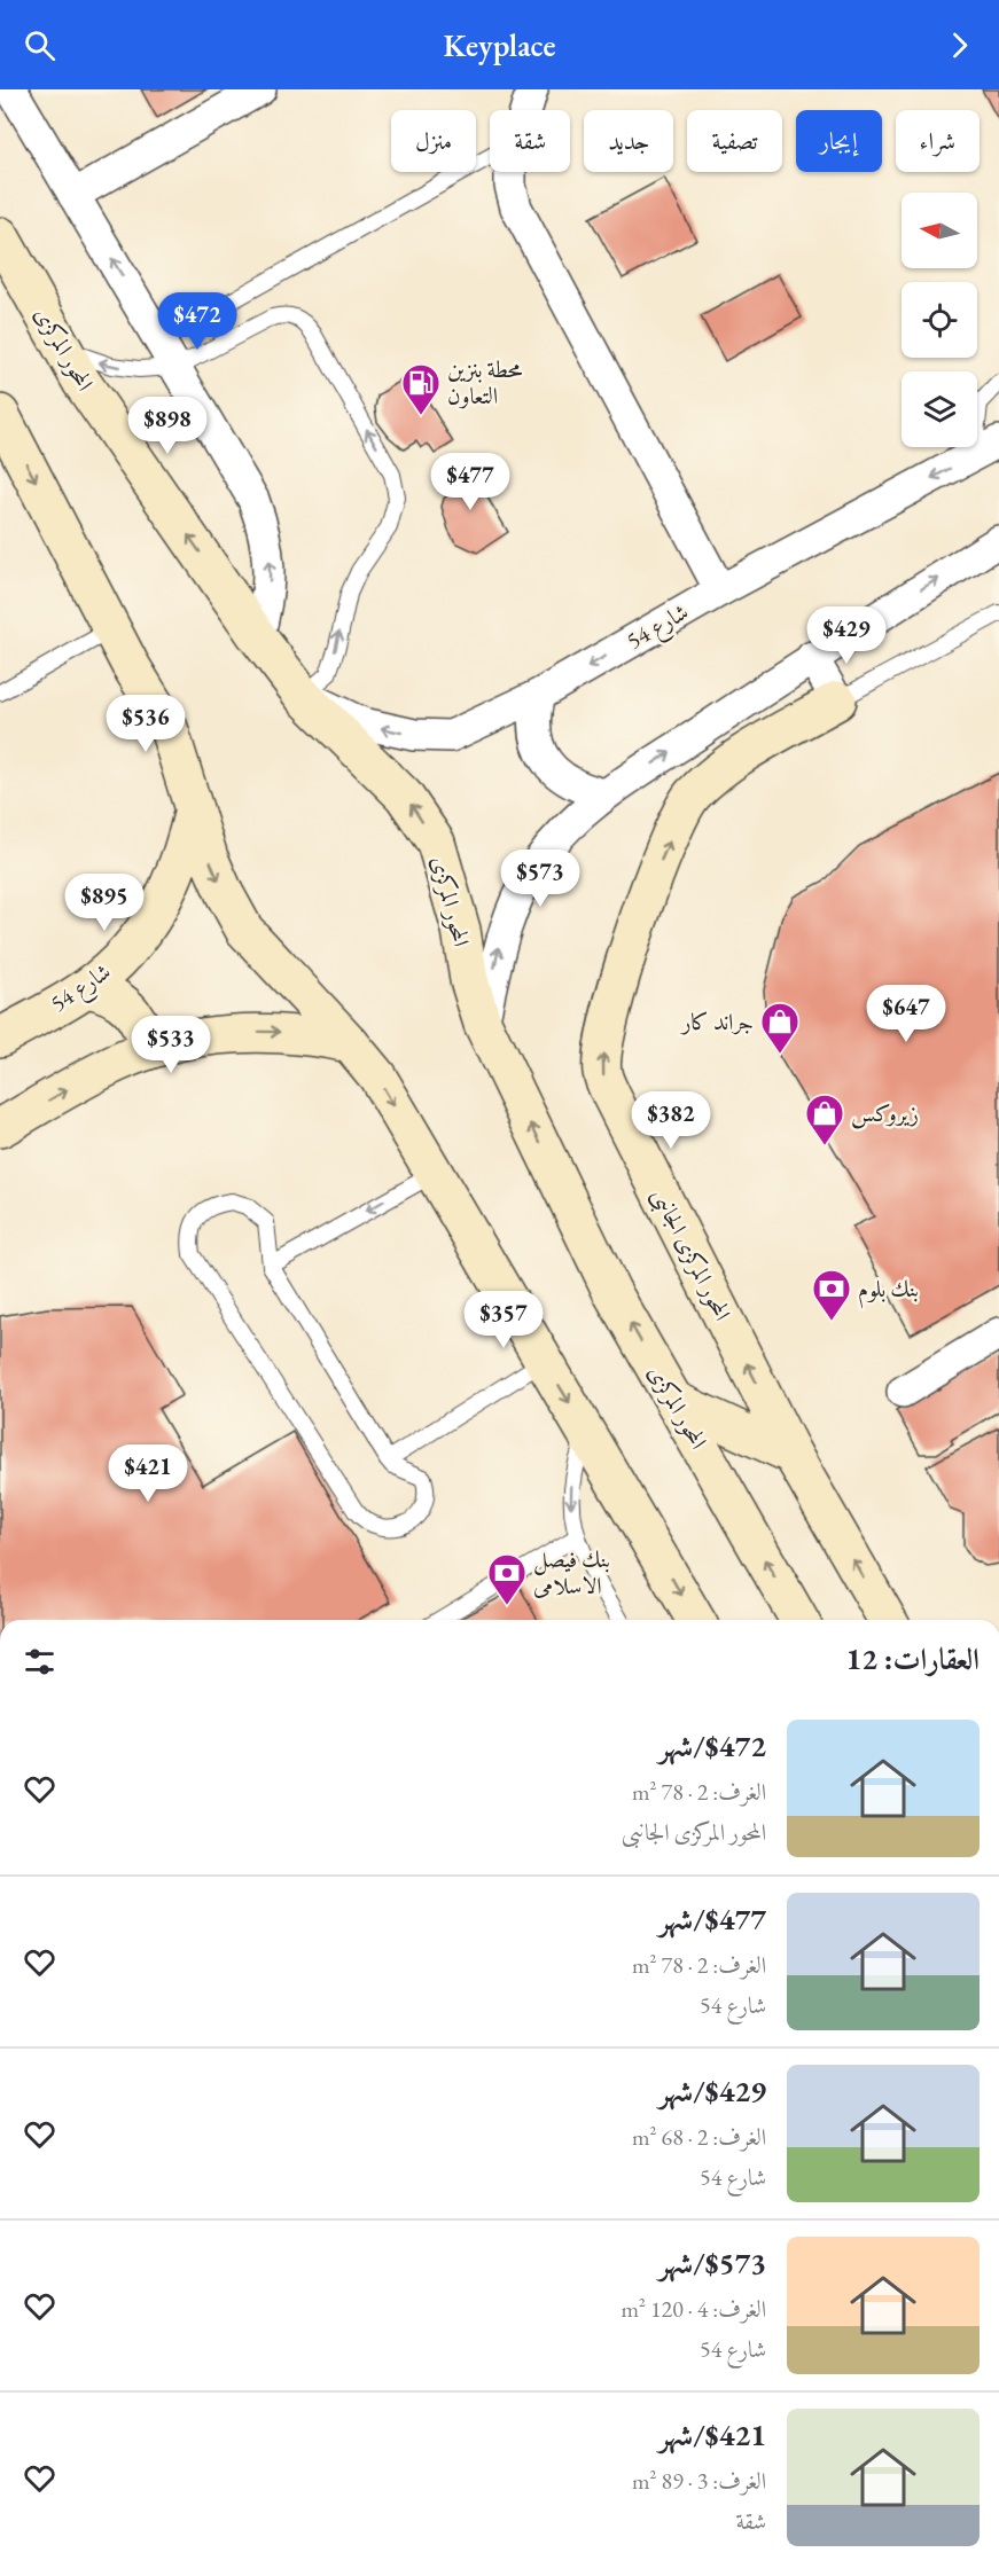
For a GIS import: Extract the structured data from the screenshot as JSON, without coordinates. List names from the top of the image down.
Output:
{
  "streets": {
    "main road": ["المحور المركزى", "شارع 54", "المحور المركزى الجانبى"]
  },
  "crossings": [
    ["المحور المركزى", "شارع 54"]
  ],
  "one_way": ["المحور المركزى الجانبى"],
  "places": {
    "fuel station": ["محطة بنزين التعاون"],
    "shop": ["جراند كار", "زيروكس"],
    "bank": ["بنك بلوم", "بنك فيصل الاسلامى"]
  },
  "north": "left",
  "page": {
    "header": "Keyplace",
    "chip": [
      "شراء",
      "إيجار",
      "تصفية",
      "جديد",
      "شقة",
      "منزل"
    ],
    "price": [
      "$472",
      "$898",
      "$477",
      "$429",
      "$536",
      "$573",
      "$895",
      "$647",
      "$533",
      "$382",
      "$357",
      "$421"
    ],
    "heading": "العقارات: 12",
    "list": [
      {
        "name": "$472/شهر",
        "note": "الغرف: 2 · 78 m² · المحور المركزى الجانبى"
      },
      {
        "name": "$477/شهر",
        "note": "الغرف: 2 · 78 m² · شارع 54"
      },
      {
        "name": "$429/شهر",
        "note": "الغرف: 2 · 68 m² · شارع 54"
      },
      {
        "name": "$573/شهر",
        "note": "الغرف: 4 · 120 m² · شارع 54"
      },
      {
        "name": "$421/شهر",
        "note": "الغرف: 3 · 89 m² · شقة"
      }
    ]
  }
}
